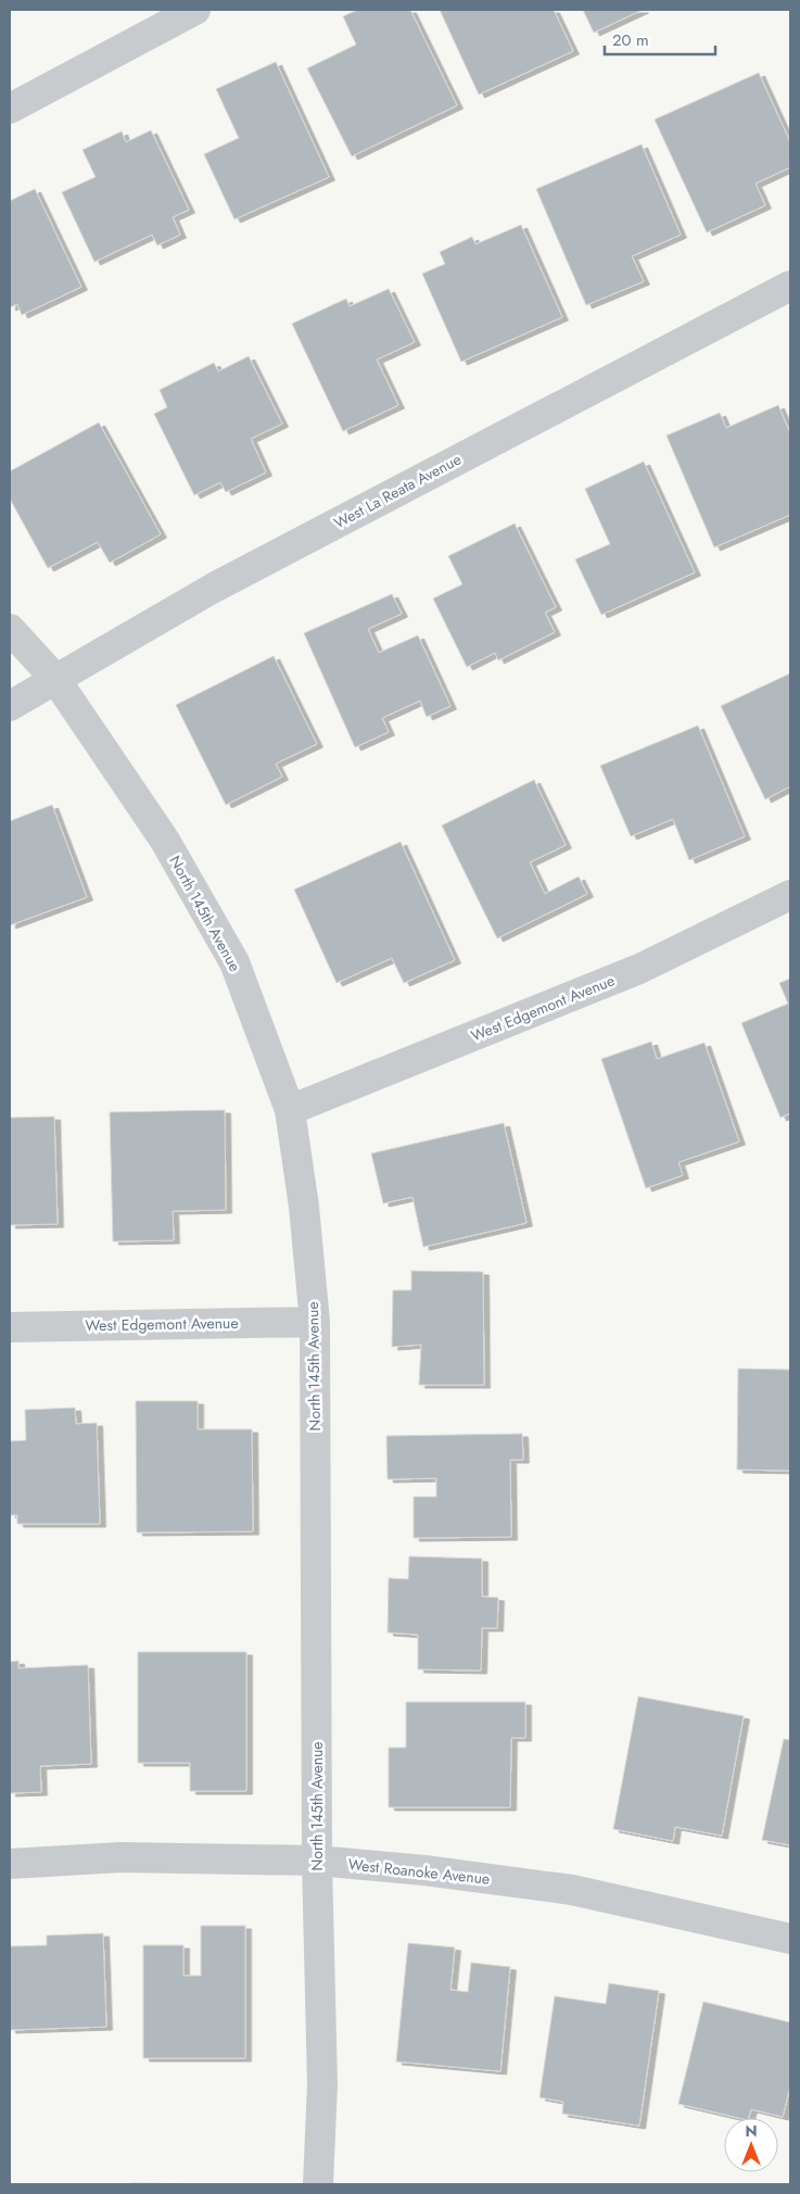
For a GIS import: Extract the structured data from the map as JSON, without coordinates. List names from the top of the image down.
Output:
{
  "streets": {
    "street": [
      "West La Reata Avenue",
      "North 145th Avenue",
      "West Edgemont Avenue",
      "West Roanoke Avenue"
    ]
  },
  "crossings": [
    ["West La Reata Avenue", "North 145th Avenue"],
    ["North 145th Avenue", "West Edgemont Avenue"],
    ["North 145th Avenue", "West Roanoke Avenue"]
  ],
  "scale_bar": "20 m",
  "north": "top"
}
